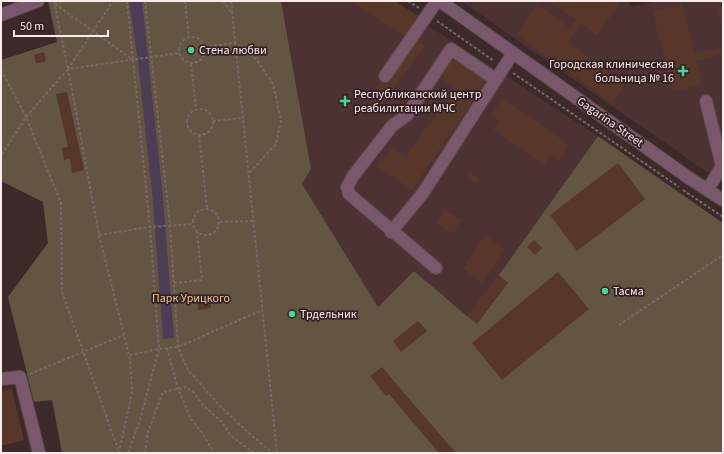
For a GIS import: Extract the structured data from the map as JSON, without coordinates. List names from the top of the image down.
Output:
{
  "streets": {
    "street": ["Gagarina Street"]
  },
  "parks": ["Парк Урицкого"],
  "places": {
    "other": ["Стена любви", "Тасма", "Трдельник"],
    "health": ["Городская клиническая больница № 16", "Республиканский центр реабилитации МЧС"]
  },
  "scale_bar": "50 m"
}
